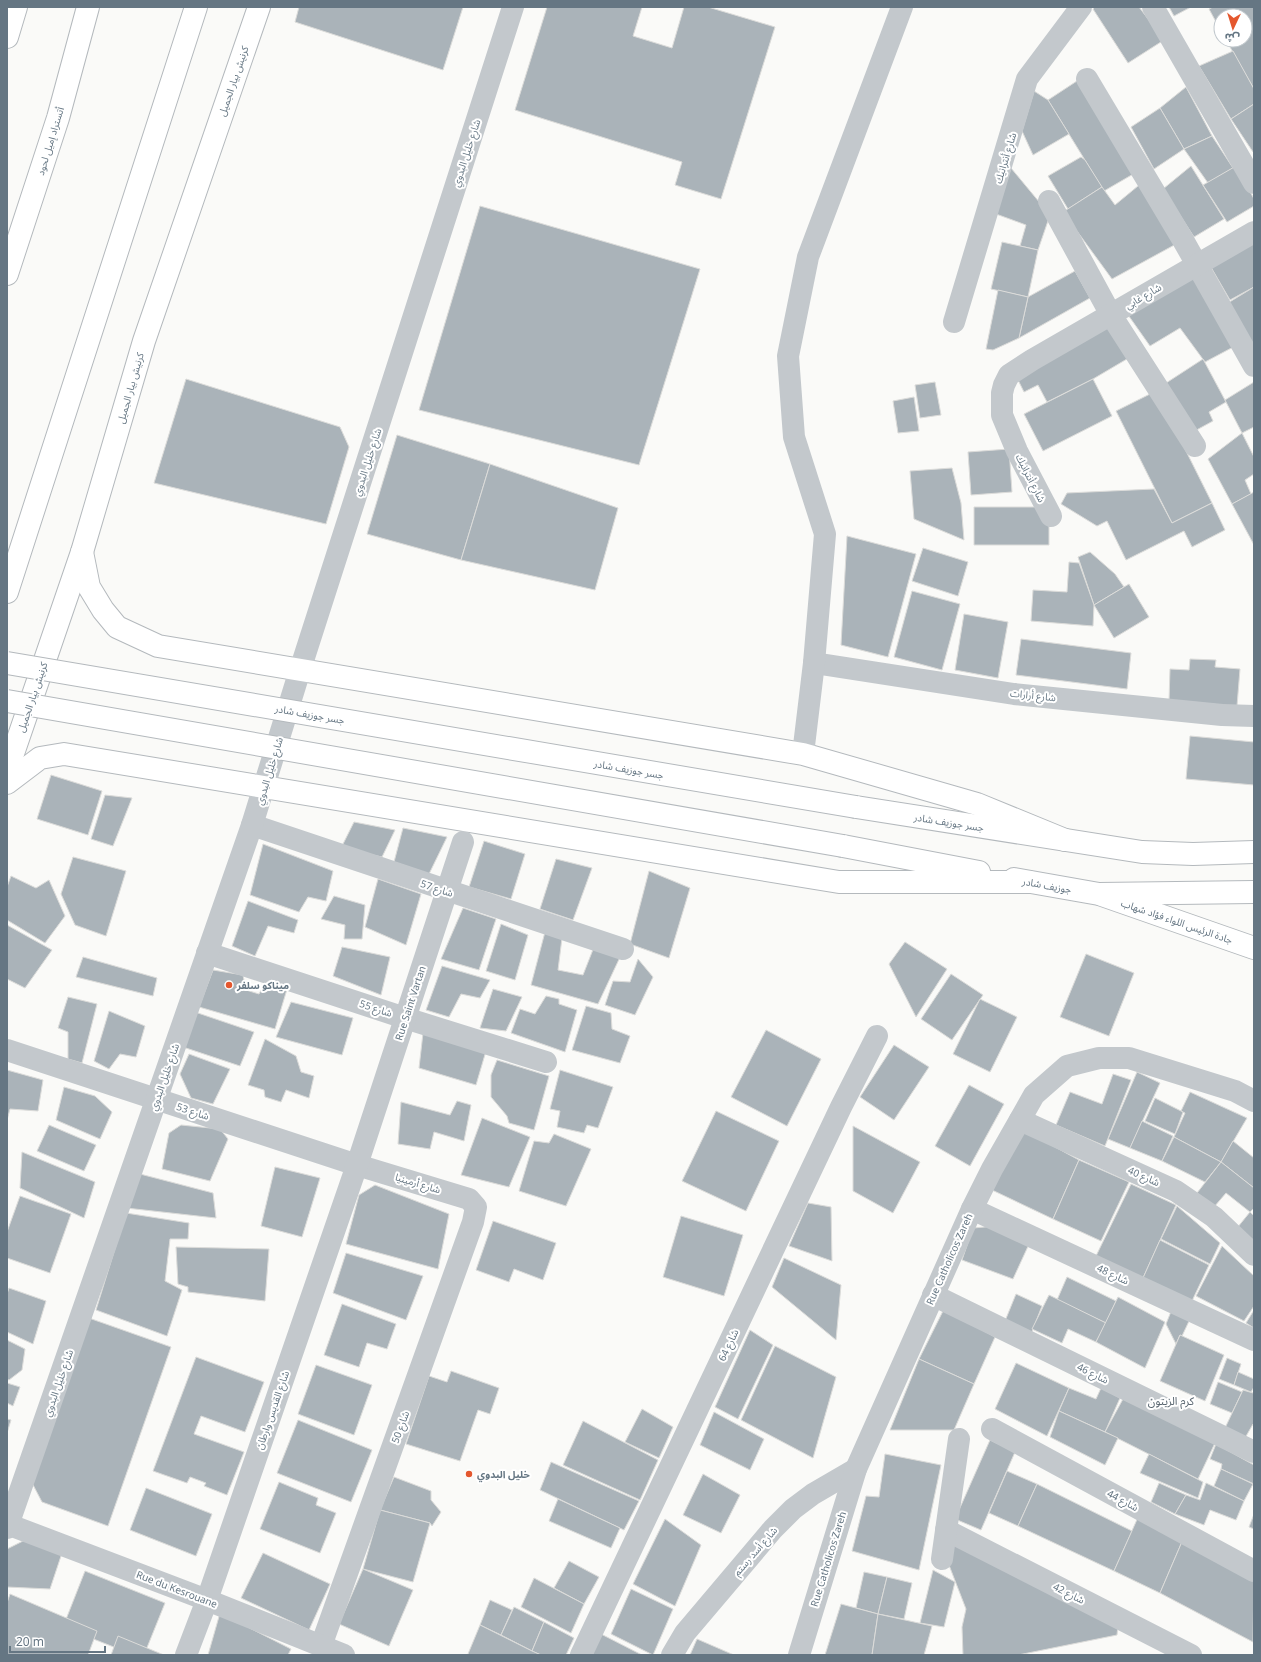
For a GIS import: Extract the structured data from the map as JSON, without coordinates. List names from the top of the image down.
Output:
{
  "streets": {
    "highway": [
      "كرنيش بيار الجميل",
      "أتستراد إميل لحود",
      "جسر جوزيف شادر",
      "جوزيف شادر",
      "جادة الرئيس اللواء فؤاد شهاب"
    ],
    "street": [
      "شارع خليل البدوي",
      "شارع أنترانيك",
      "شارع غابي",
      "شارع أرارات",
      "شارع 57",
      "Rue Saint Vartan",
      "شارع 55",
      "شارع 53",
      "شارع 40",
      "شارع أرمينيا",
      "Rue Catholicos Zareh",
      "شارع 48",
      "شارع 64",
      "شارع 46",
      "شارع القديس وارطان",
      "شارع 50",
      "شارع 44",
      "شارع أسد رستم",
      "Rue du Kesrouane",
      "شارع 42"
    ]
  },
  "crossings": [
    ["شارع خليل البدوي", "شارع 57"],
    ["شارع خليل البدوي", "شارع 55"],
    ["شارع خليل البدوي", "شارع 53"],
    ["شارع خليل البدوي", "Rue du Kesrouane"],
    ["شارع أنترانيك", "شارع غابي"],
    ["جوزيف شادر", "جادة الرئيس اللواء فؤاد شهاب"],
    ["شارع 57", "Rue Saint Vartan"],
    ["Rue Saint Vartan", "شارع 55"],
    ["Rue Saint Vartan", "شارع 53"],
    ["Rue Saint Vartan", "شارع أرمينيا"],
    ["Rue Saint Vartan", "شارع القديس وارطان"],
    ["شارع 53", "شارع أرمينيا"],
    ["شارع 53", "شارع القديس وارطان"],
    ["شارع 40", "Rue Catholicos Zareh"],
    ["شارع أرمينيا", "شارع القديس وارطان"],
    ["شارع أرمينيا", "شارع 50"],
    ["Rue Catholicos Zareh", "شارع 48"],
    ["Rue Catholicos Zareh", "شارع 46"],
    ["Rue Catholicos Zareh", "شارع أسد رستم"],
    ["شارع القديس وارطان", "Rue du Kesrouane"],
    ["شارع 50", "Rue du Kesrouane"]
  ],
  "districts": ["كرم الزيتون"],
  "places": ["ميناكو سلفر", "خليل البدوي"],
  "scale_bar": "20 m",
  "north": "bottom"
}
